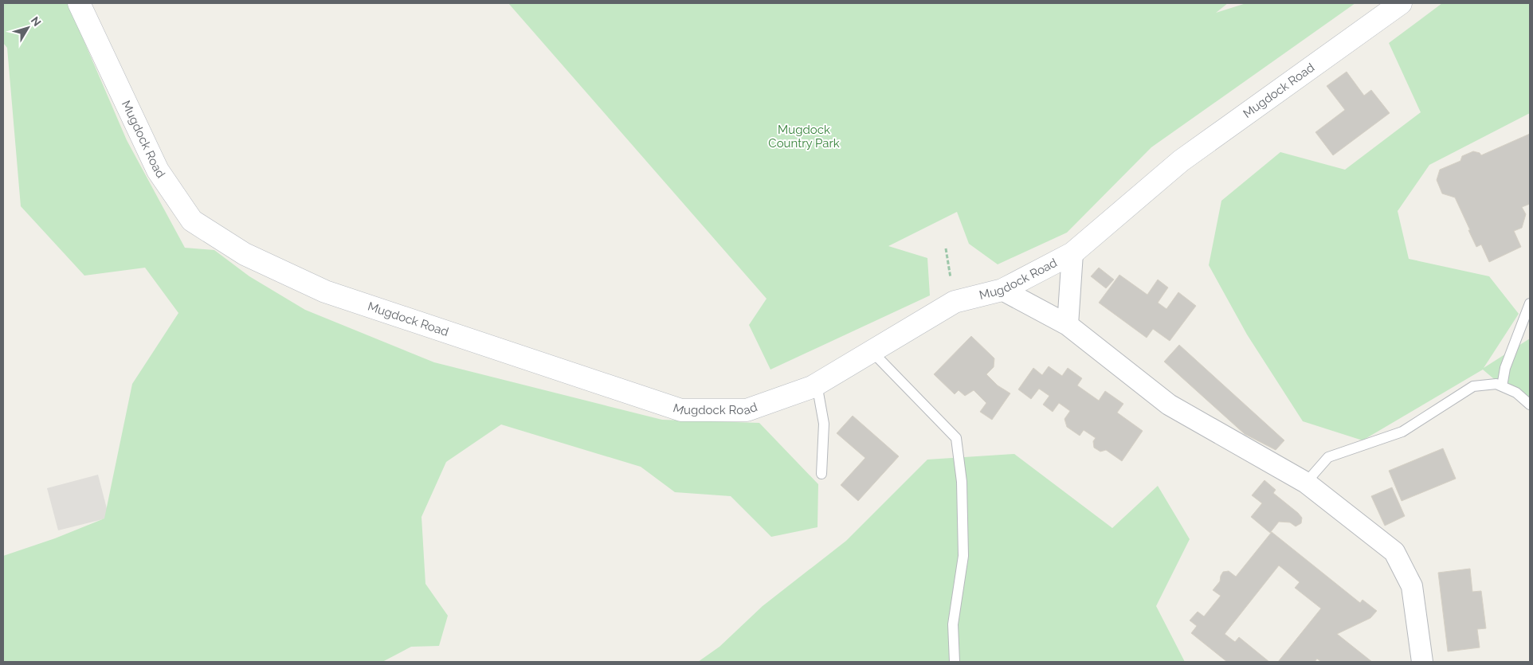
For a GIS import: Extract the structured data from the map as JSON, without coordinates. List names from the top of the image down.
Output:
{
  "streets": {
    "street": ["Mugdock Road"]
  },
  "parks": ["Mugdock Country Park"],
  "north": "top right"
}
